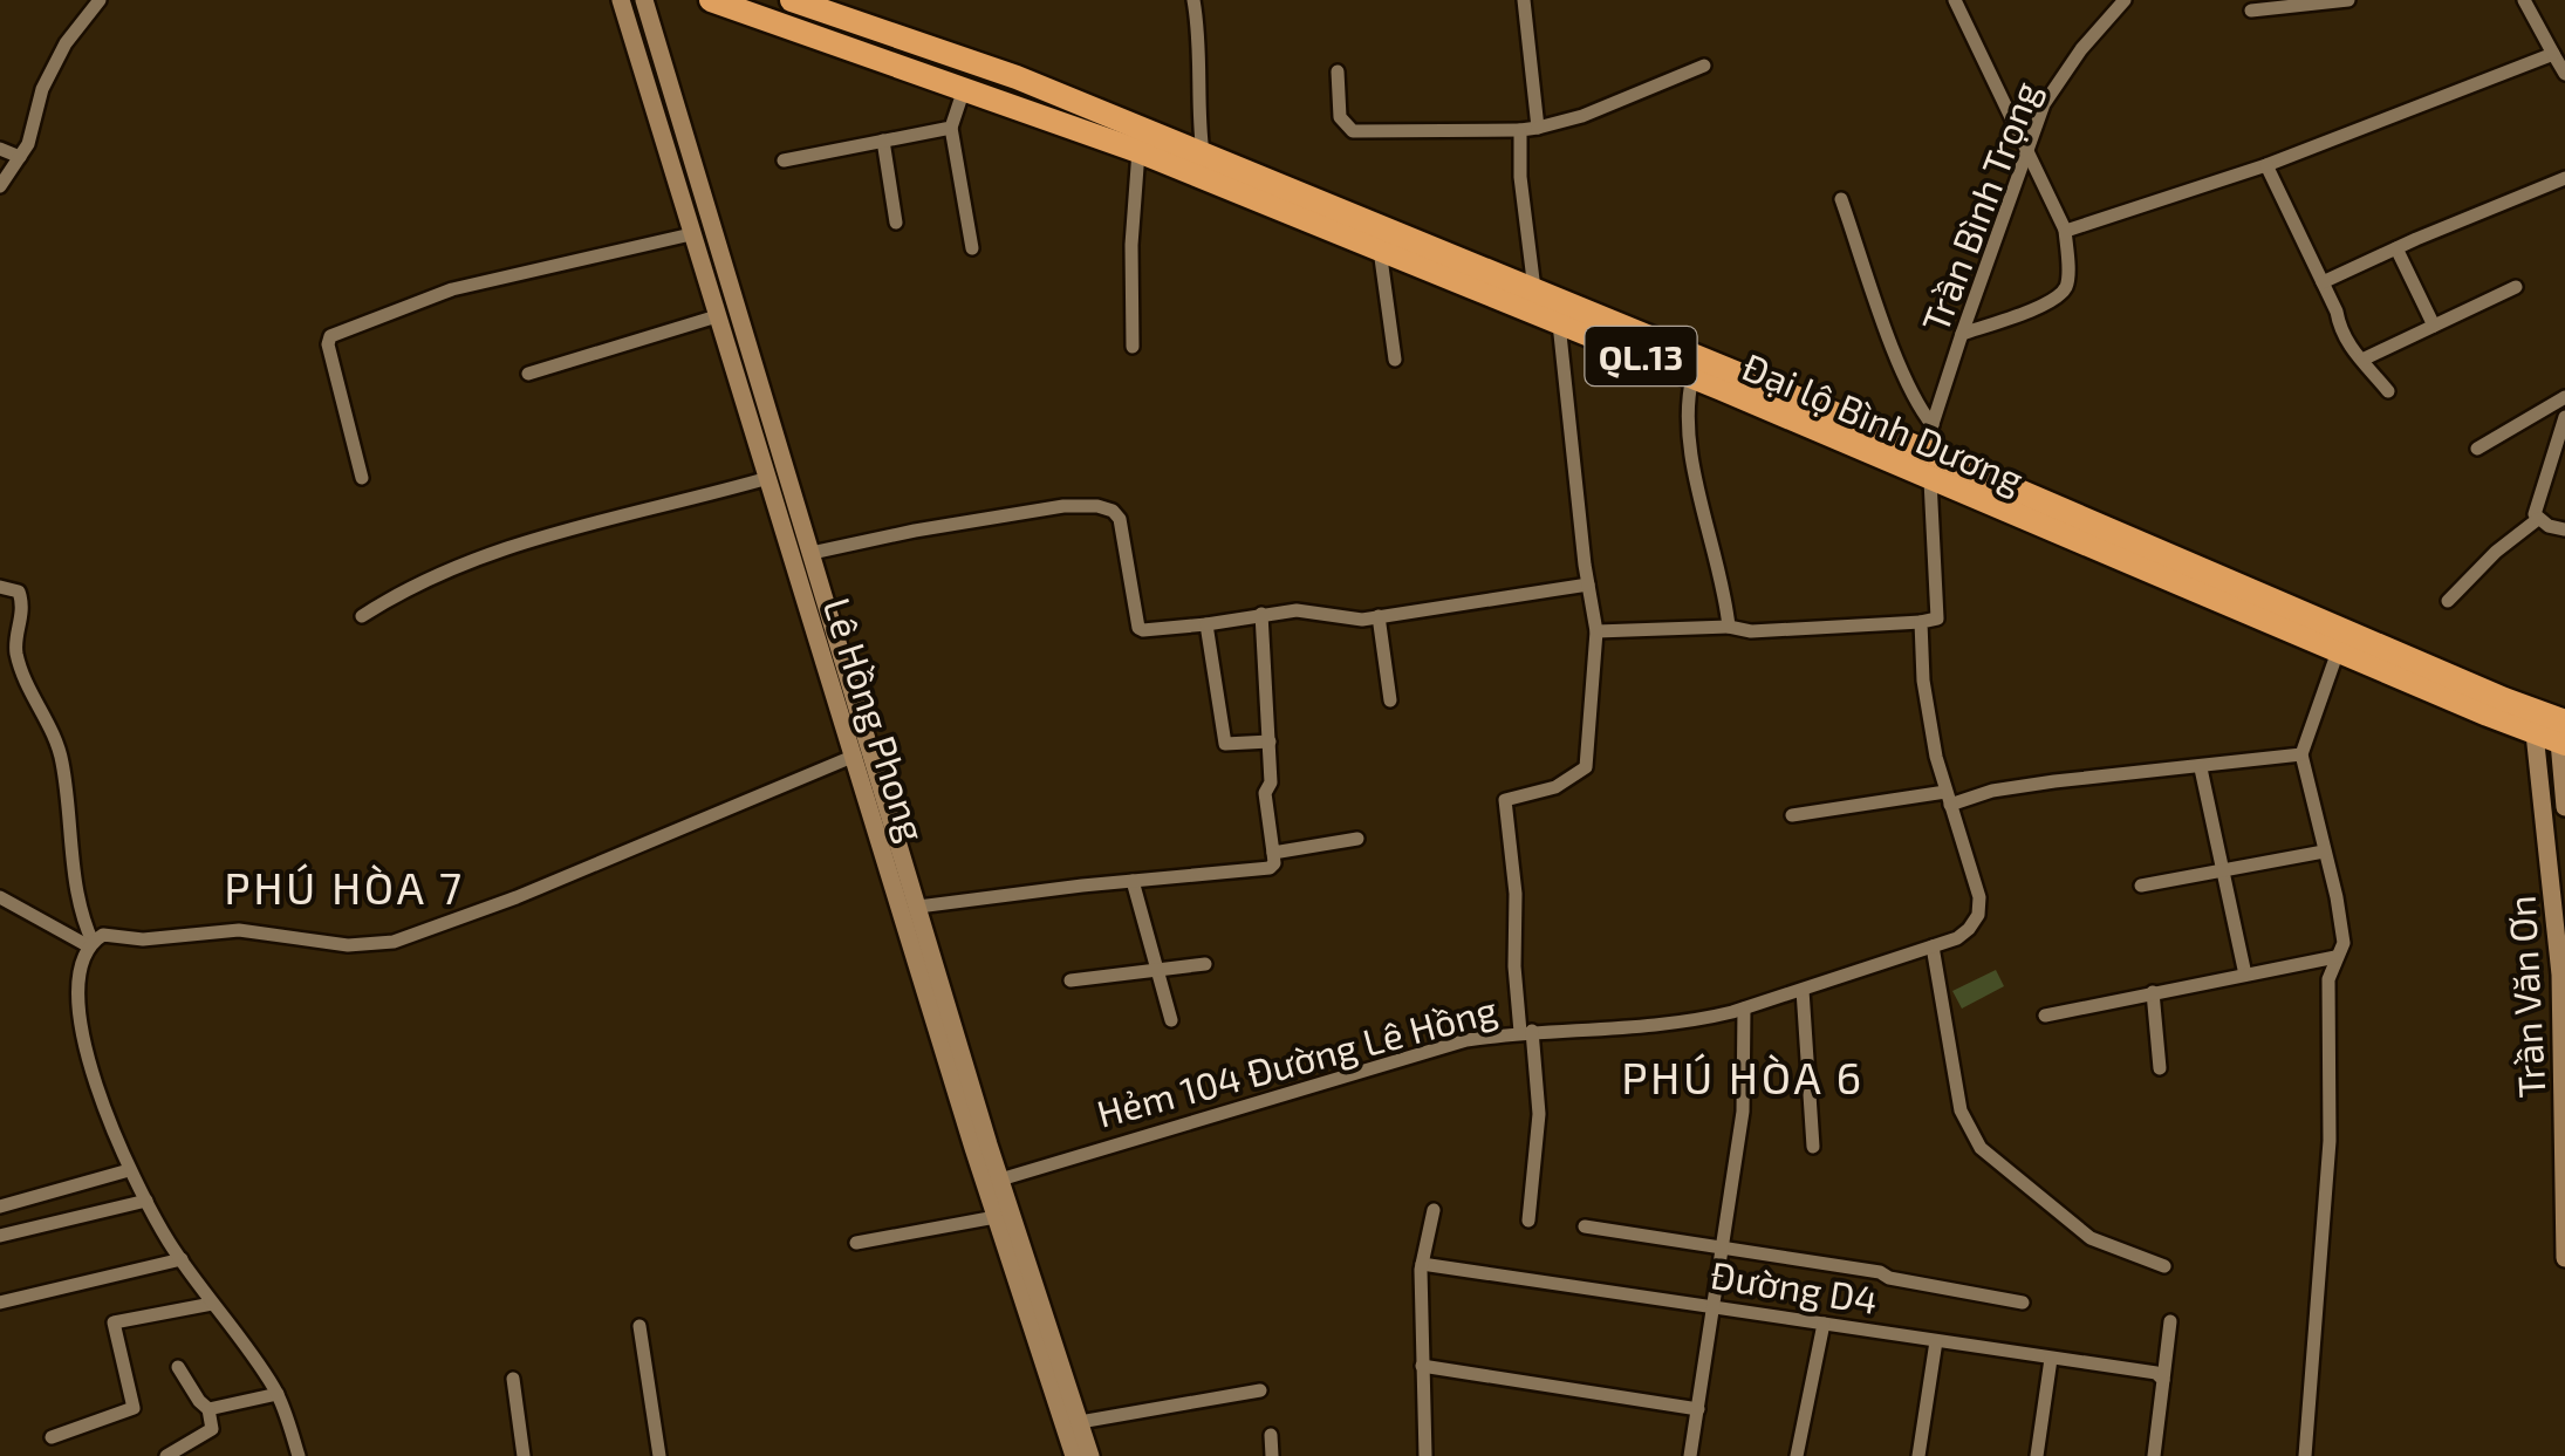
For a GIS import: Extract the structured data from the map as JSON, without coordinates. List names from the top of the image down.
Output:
{
  "streets": {
    "highway": ["QL.13", "Đại lộ Bình Dương"],
    "street": [
      "Trần Bình Trọng",
      "Lê Hồng Phong",
      "Trần Văn Ơn",
      "Hẻm 104 Đường Lê Hồng",
      "Đường D4"
    ]
  },
  "crossings": [
    ["Trần Bình Trọng", "Đại lộ Bình Dương"],
    ["Đại lộ Bình Dương", "Trần Văn Ơn"],
    ["Đại lộ Bình Dương", "Hẻm 104 Đường Lê Hồng"],
    ["Lê Hồng Phong", "Hẻm 104 Đường Lê Hồng"]
  ],
  "districts": ["PHÚ HÒA 7", "PHÚ HÒA 6"]
}
